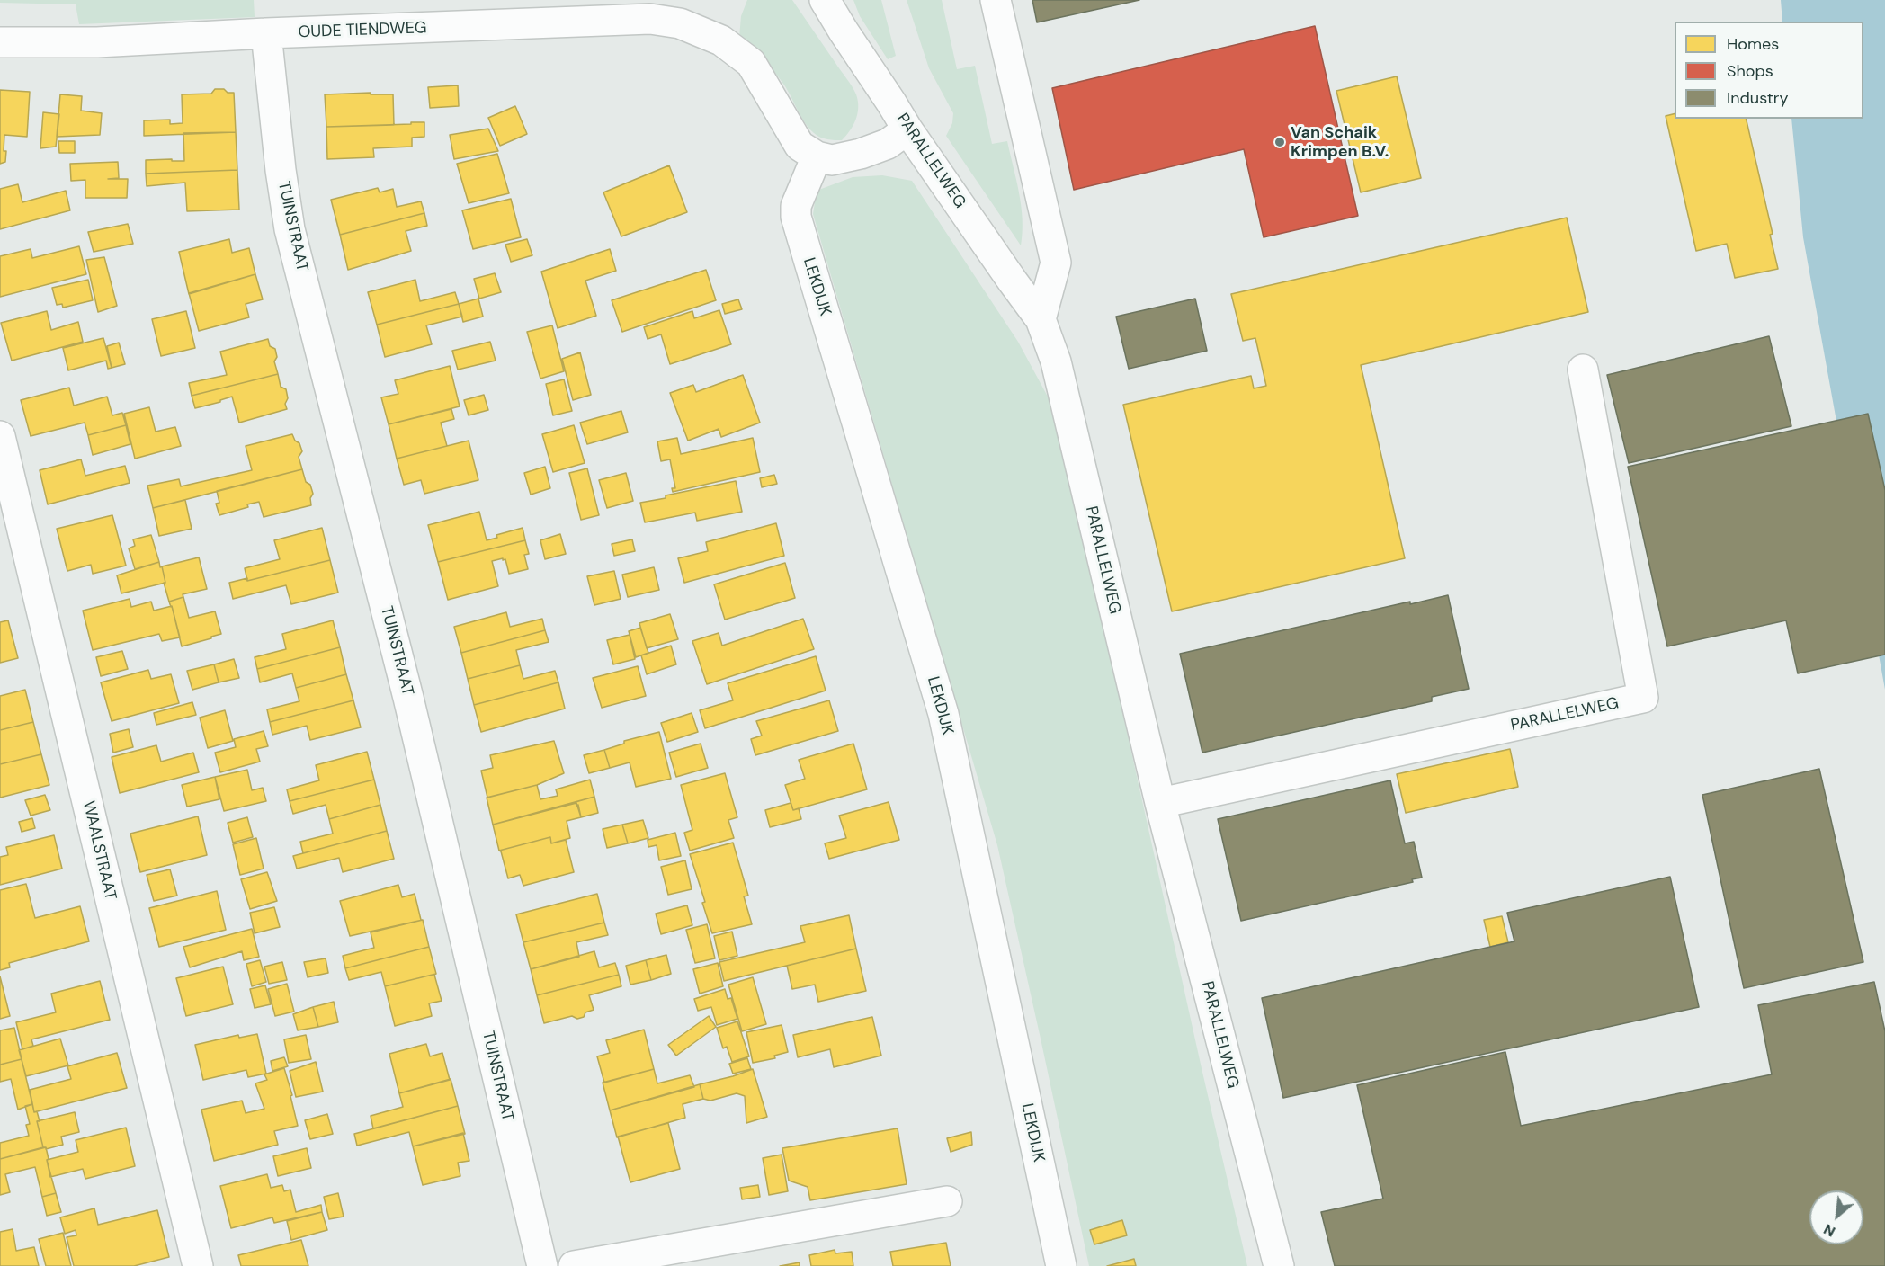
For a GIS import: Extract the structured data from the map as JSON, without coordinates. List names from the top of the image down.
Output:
{
  "streets": {
    "street": [
      "OUDE TIENDWEG",
      "PARALLELWEG",
      "TUINSTRAAT",
      "LEKDIJK",
      "WAALSTRAAT"
    ]
  },
  "crossings": [
    ["OUDE TIENDWEG", "TUINSTRAAT"],
    ["OUDE TIENDWEG", "LEKDIJK"]
  ],
  "places": ["Van Schaik Krimpen B.V."],
  "legend": ["Homes", "Shops", "Industry"],
  "north": "bottom left"
}
